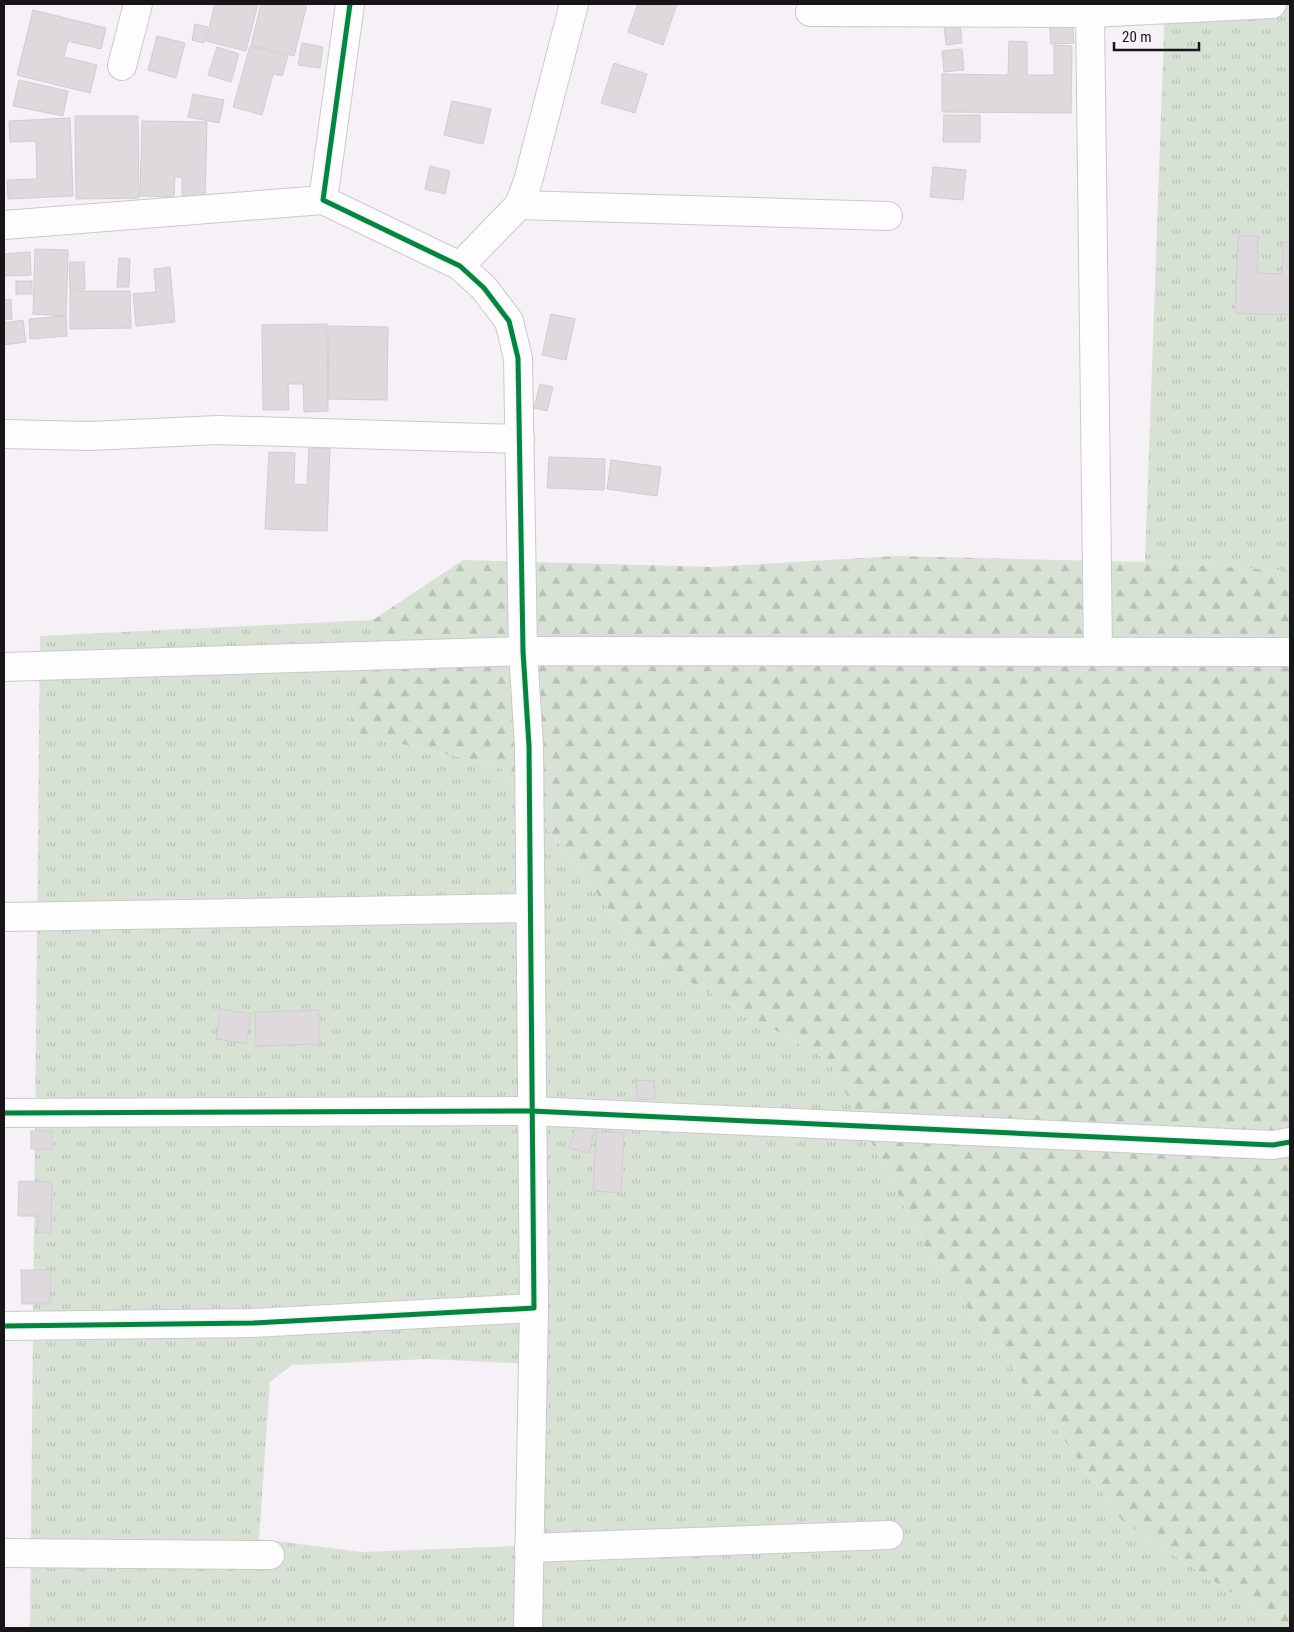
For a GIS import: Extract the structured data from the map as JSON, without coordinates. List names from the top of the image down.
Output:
{
  "scale_bar": "20 m"
}
